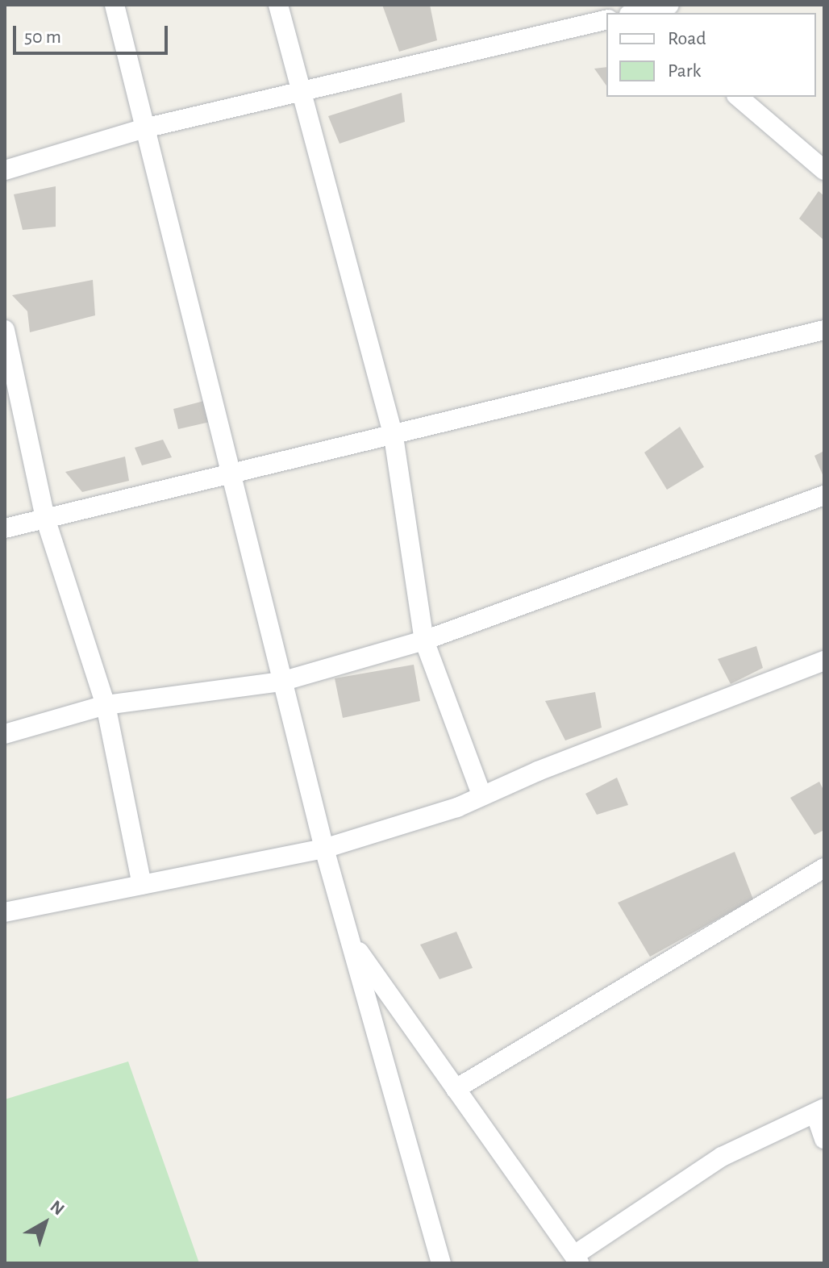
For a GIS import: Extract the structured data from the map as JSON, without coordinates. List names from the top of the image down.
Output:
{
  "legend": ["Road", "Park"],
  "scale_bar": "50 m",
  "north": "top right"
}
